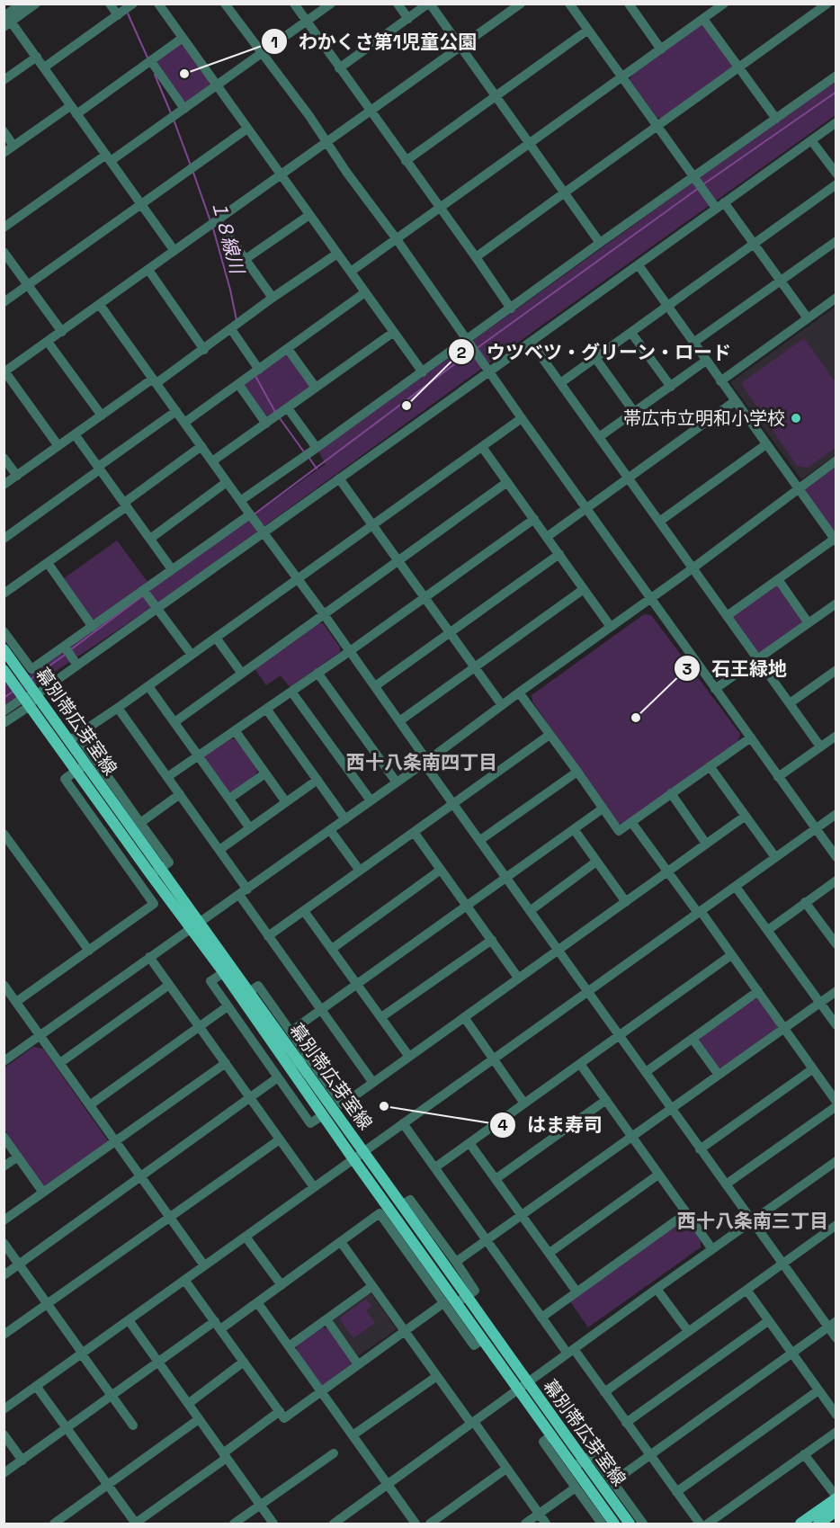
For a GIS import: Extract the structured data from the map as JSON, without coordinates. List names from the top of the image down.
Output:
{
  "streets": {
    "main road": ["幕別帯広芽室線"]
  },
  "districts": ["西十八条南四丁目", "西十八条南三丁目"],
  "water": ["１８線川"],
  "places": [
    "わかくさ第1児童公園",
    "ウツベツ・グリーン・ロード",
    "帯広市立明和小学校",
    "石王緑地",
    "はま寿司"
  ]
}
